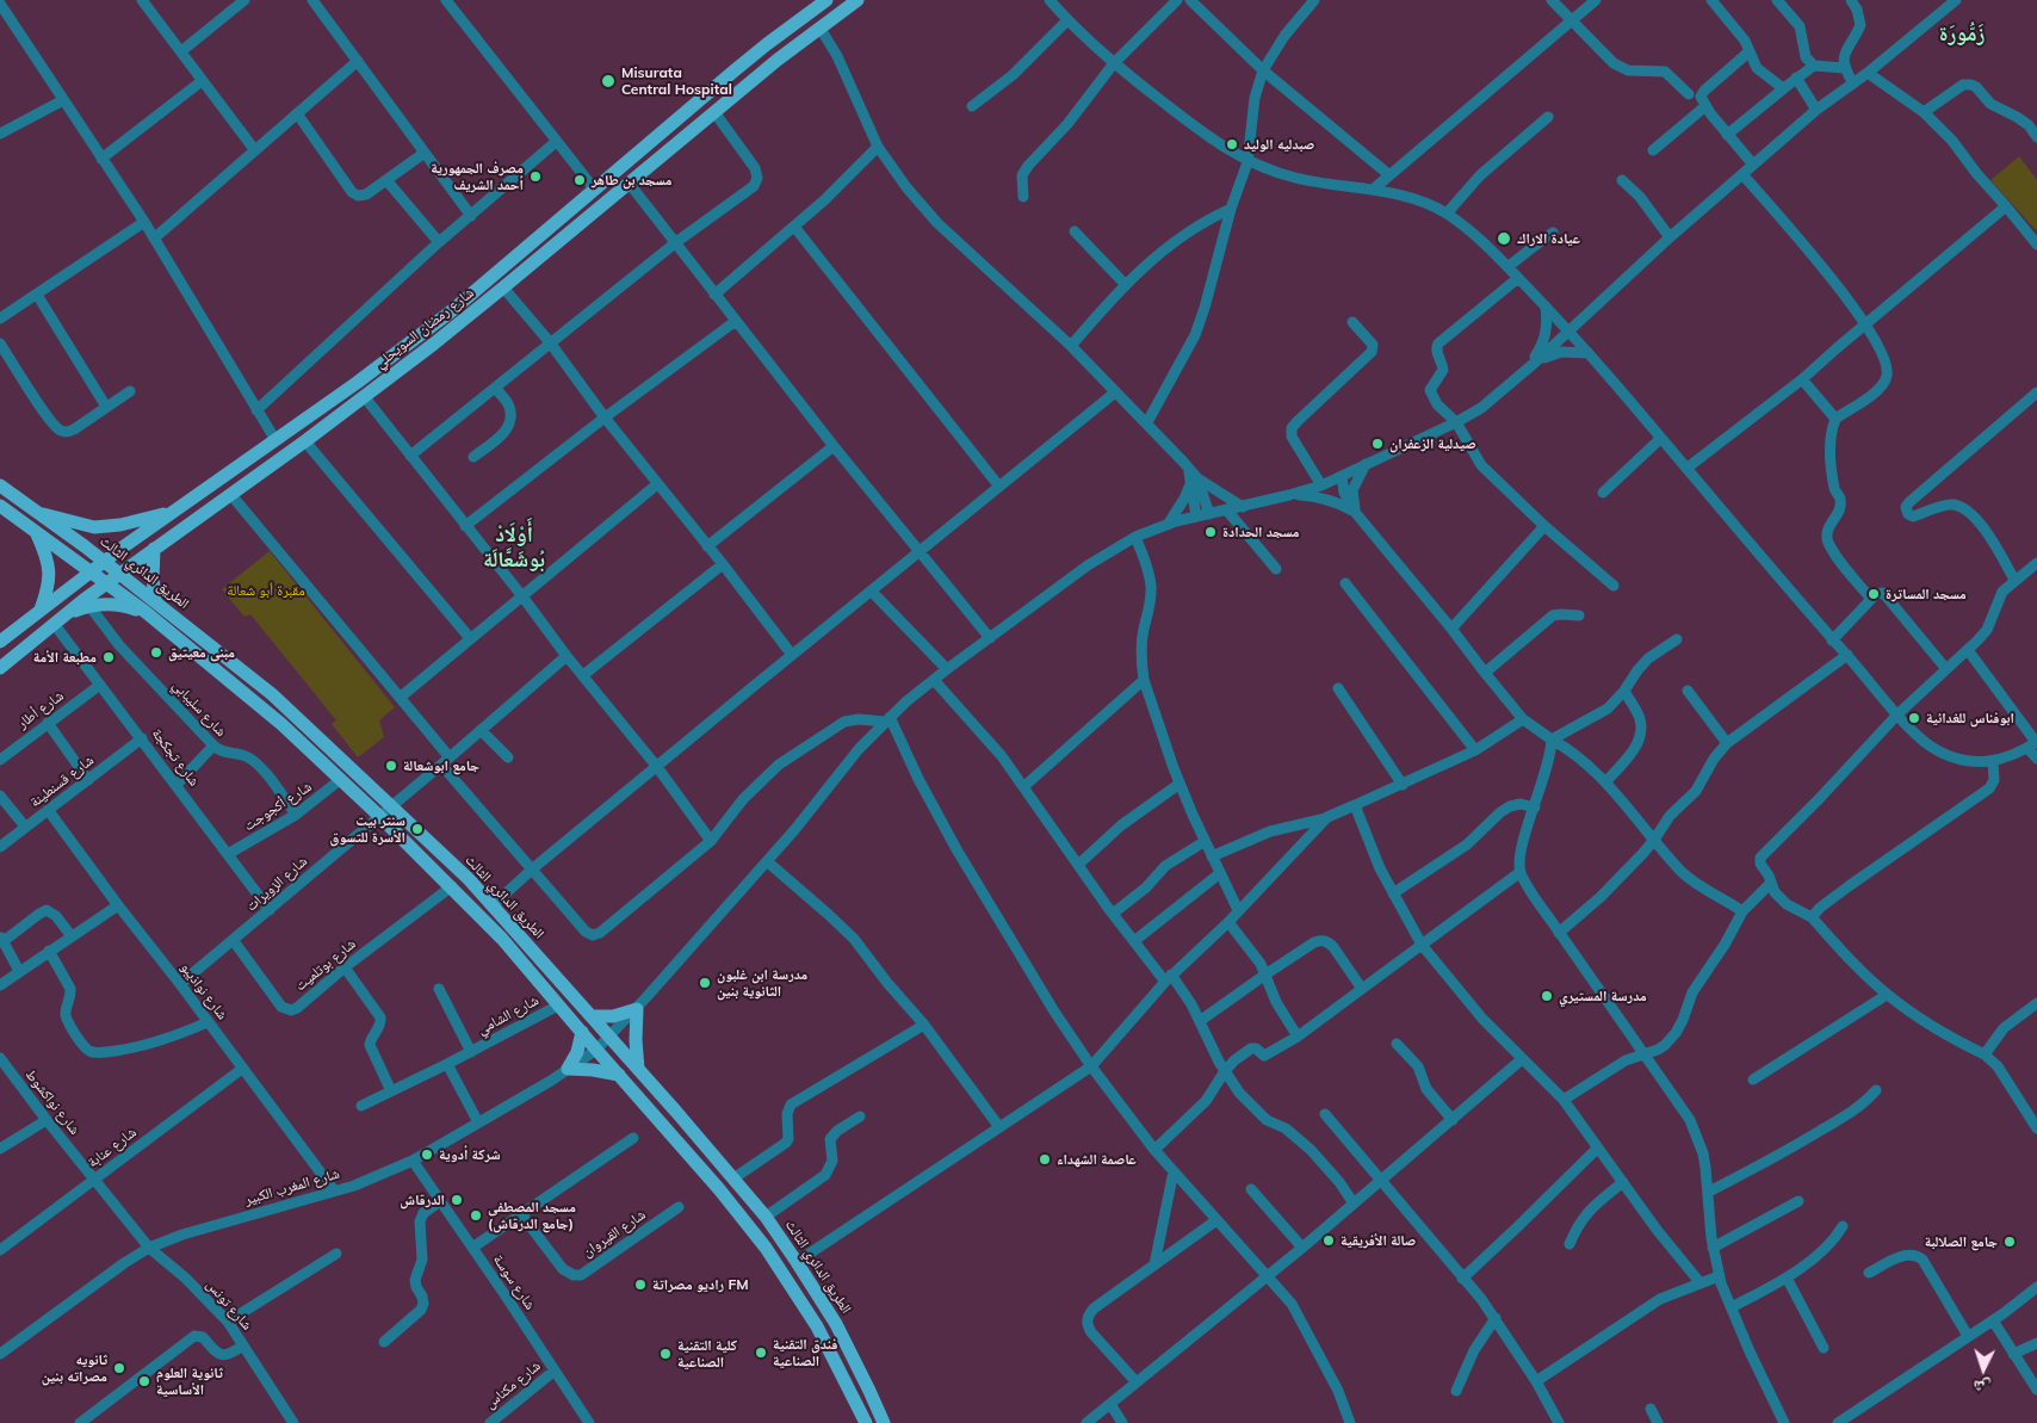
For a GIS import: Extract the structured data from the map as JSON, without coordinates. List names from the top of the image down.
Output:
{
  "streets": {
    "main road": ["شارع رمضان السويحلي", "الطريق الدائري الثالث"],
    "street": [
      "شارع سليبابي",
      "شارع أطار",
      "شارع تجكجة",
      "شارع قسنطينة",
      "شارع أكجوجت",
      "شارع الزويرات",
      "شارع بوتلميت",
      "شارع نواذيبو",
      "شارع الشامي",
      "شارع نواكشوط",
      "شارع عنابة",
      "شارع المغرب الكبير",
      "شارع القيروان",
      "شارع سوسة",
      "شارع تونس",
      "شارع مكناس"
    ]
  },
  "crossings": [
    ["شارع رمضان السويحلي", "الطريق الدائري الثالث"],
    ["شارع رمضان السويحلي", "شارع تجكجة"],
    ["الطريق الدائري الثالث", "شارع أكجوجت"],
    ["الطريق الدائري الثالث", "شارع الزويرات"],
    ["الطريق الدائري الثالث", "شارع بوتلميت"],
    ["الطريق الدائري الثالث", "شارع الشامي"],
    ["الطريق الدائري الثالث", "شارع المغرب الكبير"],
    ["شارع سليبابي", "شارع أكجوجت"],
    ["شارع أطار", "شارع تجكجة"],
    ["شارع تجكجة", "شارع قسنطينة"],
    ["شارع تجكجة", "شارع أكجوجت"],
    ["شارع تجكجة", "شارع الزويرات"],
    ["شارع قسنطينة", "شارع نواذيبو"],
    ["شارع الزويرات", "شارع بوتلميت"],
    ["شارع الزويرات", "شارع نواذيبو"],
    ["شارع نواذيبو", "شارع عنابة"],
    ["شارع نواذيبو", "شارع المغرب الكبير"],
    ["شارع نواكشوط", "شارع عنابة"],
    ["شارع نواكشوط", "شارع المغرب الكبير"],
    ["شارع نواكشوط", "شارع تونس"],
    ["شارع المغرب الكبير", "شارع سوسة"],
    ["شارع المغرب الكبير", "شارع تونس"],
    ["شارع سوسة", "شارع مكناس"]
  ],
  "districts": ["زَمُّورَة", "أَوْلَادْ بُوشَعَّالَة"],
  "parks": ["مقبرة أبو شعالة"],
  "places": [
    "Misurata Central Hospital",
    "صبدليه الوليد",
    "مصرف الجمهورية أحمد الشريف",
    "مسجد بن طاهر",
    "عيادة الاراك",
    "صيدلية الزعفران",
    "مسجد الحدادة",
    "مسجد المساترة",
    "مبنى معيتيق",
    "مطبعة الأمة",
    "ابوفناس للغدائية",
    "جامع ابوشعالة",
    "سنتر بيت الأسرة للتسوق",
    "مدرسة ابن غلبون الثانوية بنين",
    "مدرسة المستيري",
    "شركة أدوية",
    "عاصمة الشهداء",
    "الدرقاش",
    "مسجد المصطفى (جامع الدرقاش)",
    "صالة الأفريقية",
    "جامع الصلالبة",
    "راديو مصراتة FM",
    "فندق التقنية الصناعية",
    "كلية التقنية الصناعية",
    "ثانويه مصراته بنين",
    "ثانوية العلوم الأساسية"
  ],
  "north": "bottom"
}
